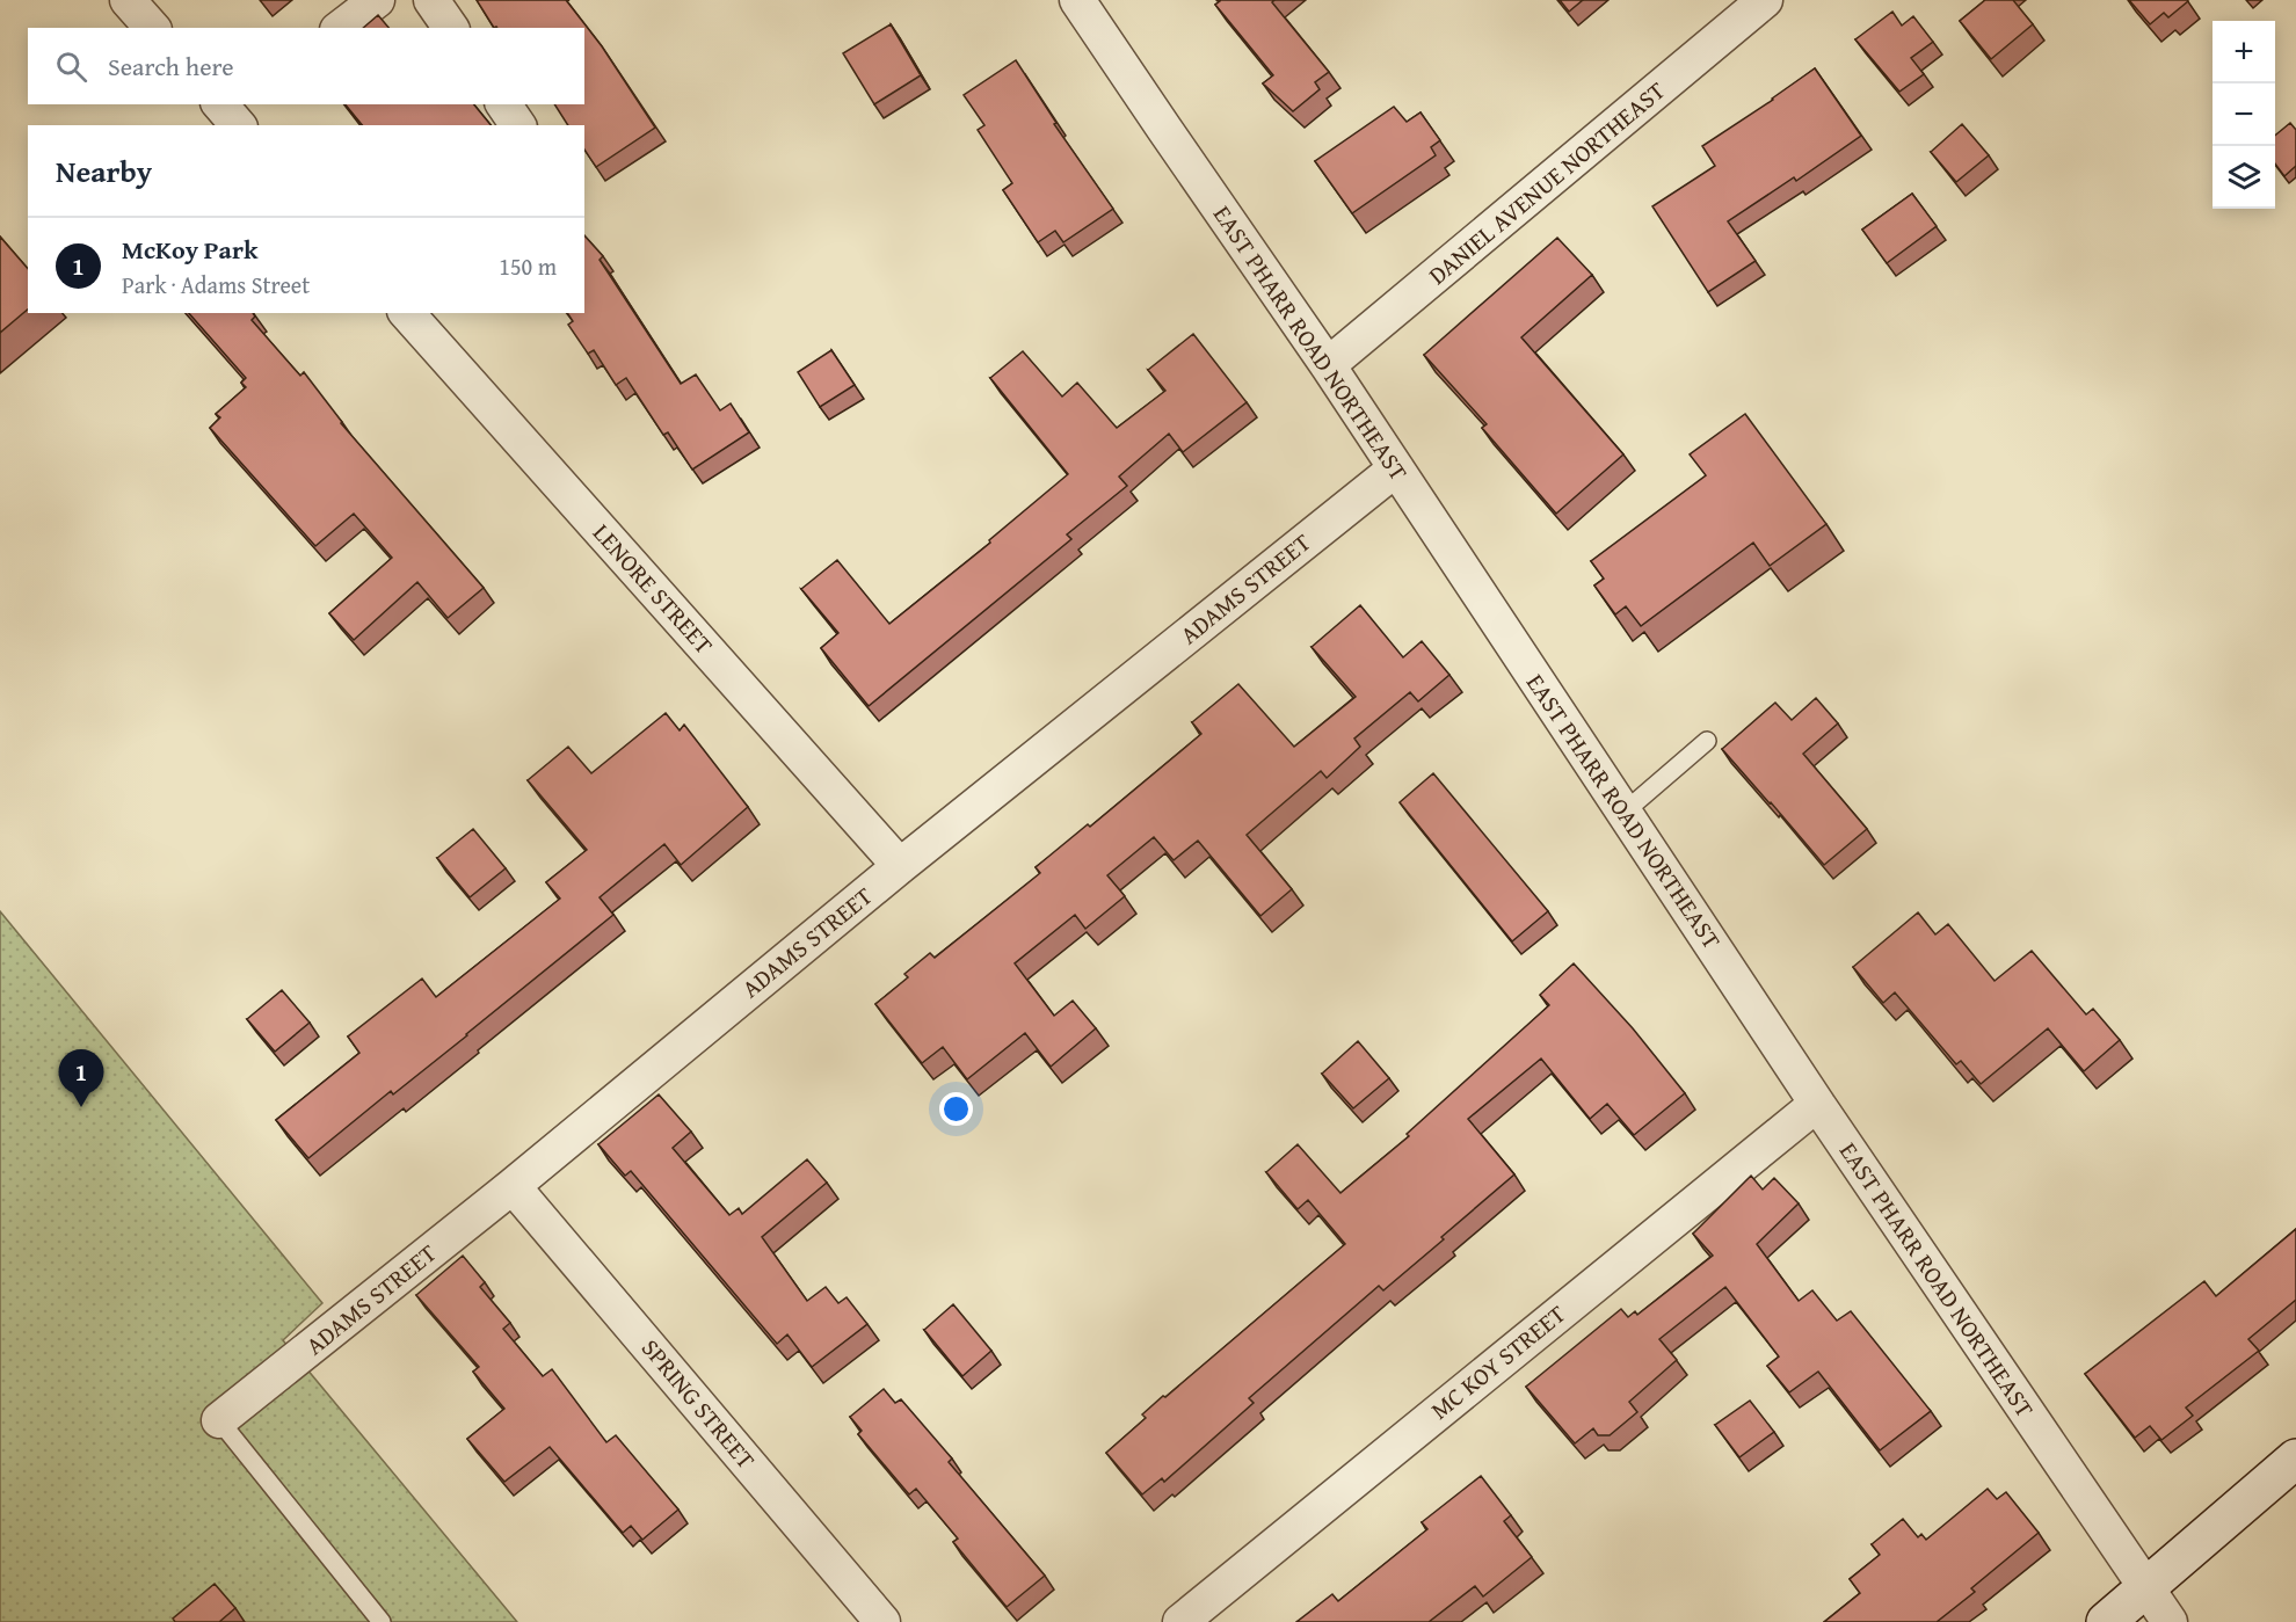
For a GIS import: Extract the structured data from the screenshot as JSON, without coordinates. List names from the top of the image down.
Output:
{
  "streets": {
    "street": [
      "DANIEL AVENUE NORTHEAST",
      "EAST PHARR ROAD NORTHEAST",
      "LENORE STREET",
      "ADAMS STREET",
      "MC KOY STREET",
      "SPRING STREET"
    ]
  },
  "crossings": [
    ["DANIEL AVENUE NORTHEAST", "EAST PHARR ROAD NORTHEAST"],
    ["EAST PHARR ROAD NORTHEAST", "ADAMS STREET"],
    ["EAST PHARR ROAD NORTHEAST", "MC KOY STREET"],
    ["LENORE STREET", "ADAMS STREET"],
    ["ADAMS STREET", "SPRING STREET"]
  ],
  "page": {
    "map_buttons": ["+", "−"],
    "search": "Search here",
    "heading": "Nearby",
    "list": [
      {
        "mark": "1",
        "name": "McKoy Park",
        "note": "Park · Adams Street",
        "value": "150 m"
      }
    ],
    "pins": "1"
  }
}
